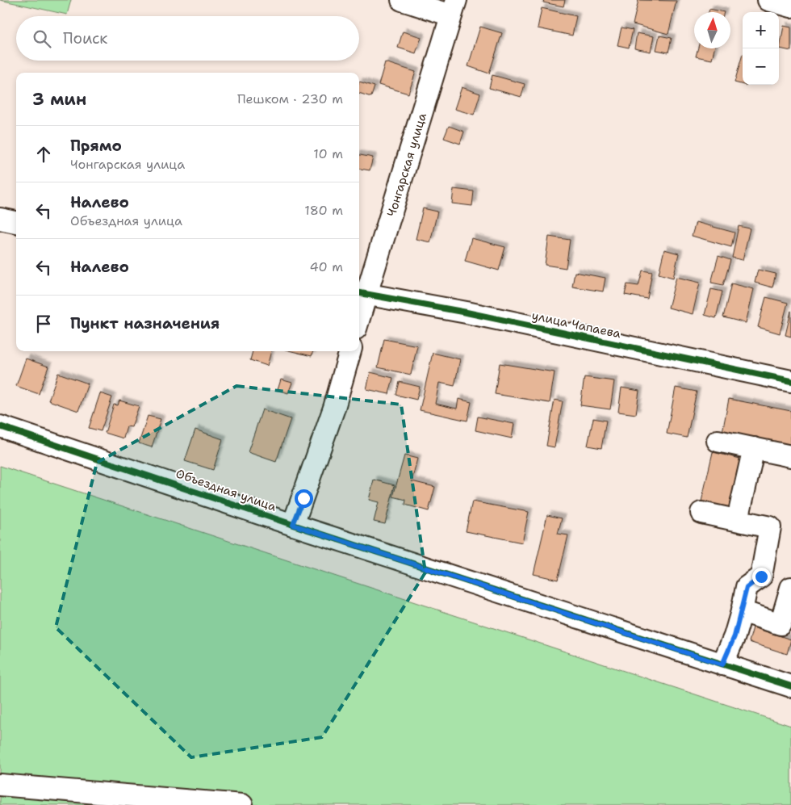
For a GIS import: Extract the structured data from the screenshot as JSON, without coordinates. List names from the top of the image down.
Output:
{
  "streets": {
    "street": ["Чонгарская улица", "улица Чапаева", "Объездная улица"]
  },
  "crossings": [
    ["Чонгарская улица", "улица Чапаева"]
  ],
  "north": "top",
  "page": {
    "map_buttons": ["+", "−"],
    "search": "Поиск",
    "heading": ["3 мин", "Пешком · 230 m"],
    "list": [
      ["Прямо", "Чонгарская улица", "10 m"],
      ["Налево", "Объездная улица", "180 m"],
      ["Налево", "40 m"],
      "Пункт назначения"
    ]
  }
}
